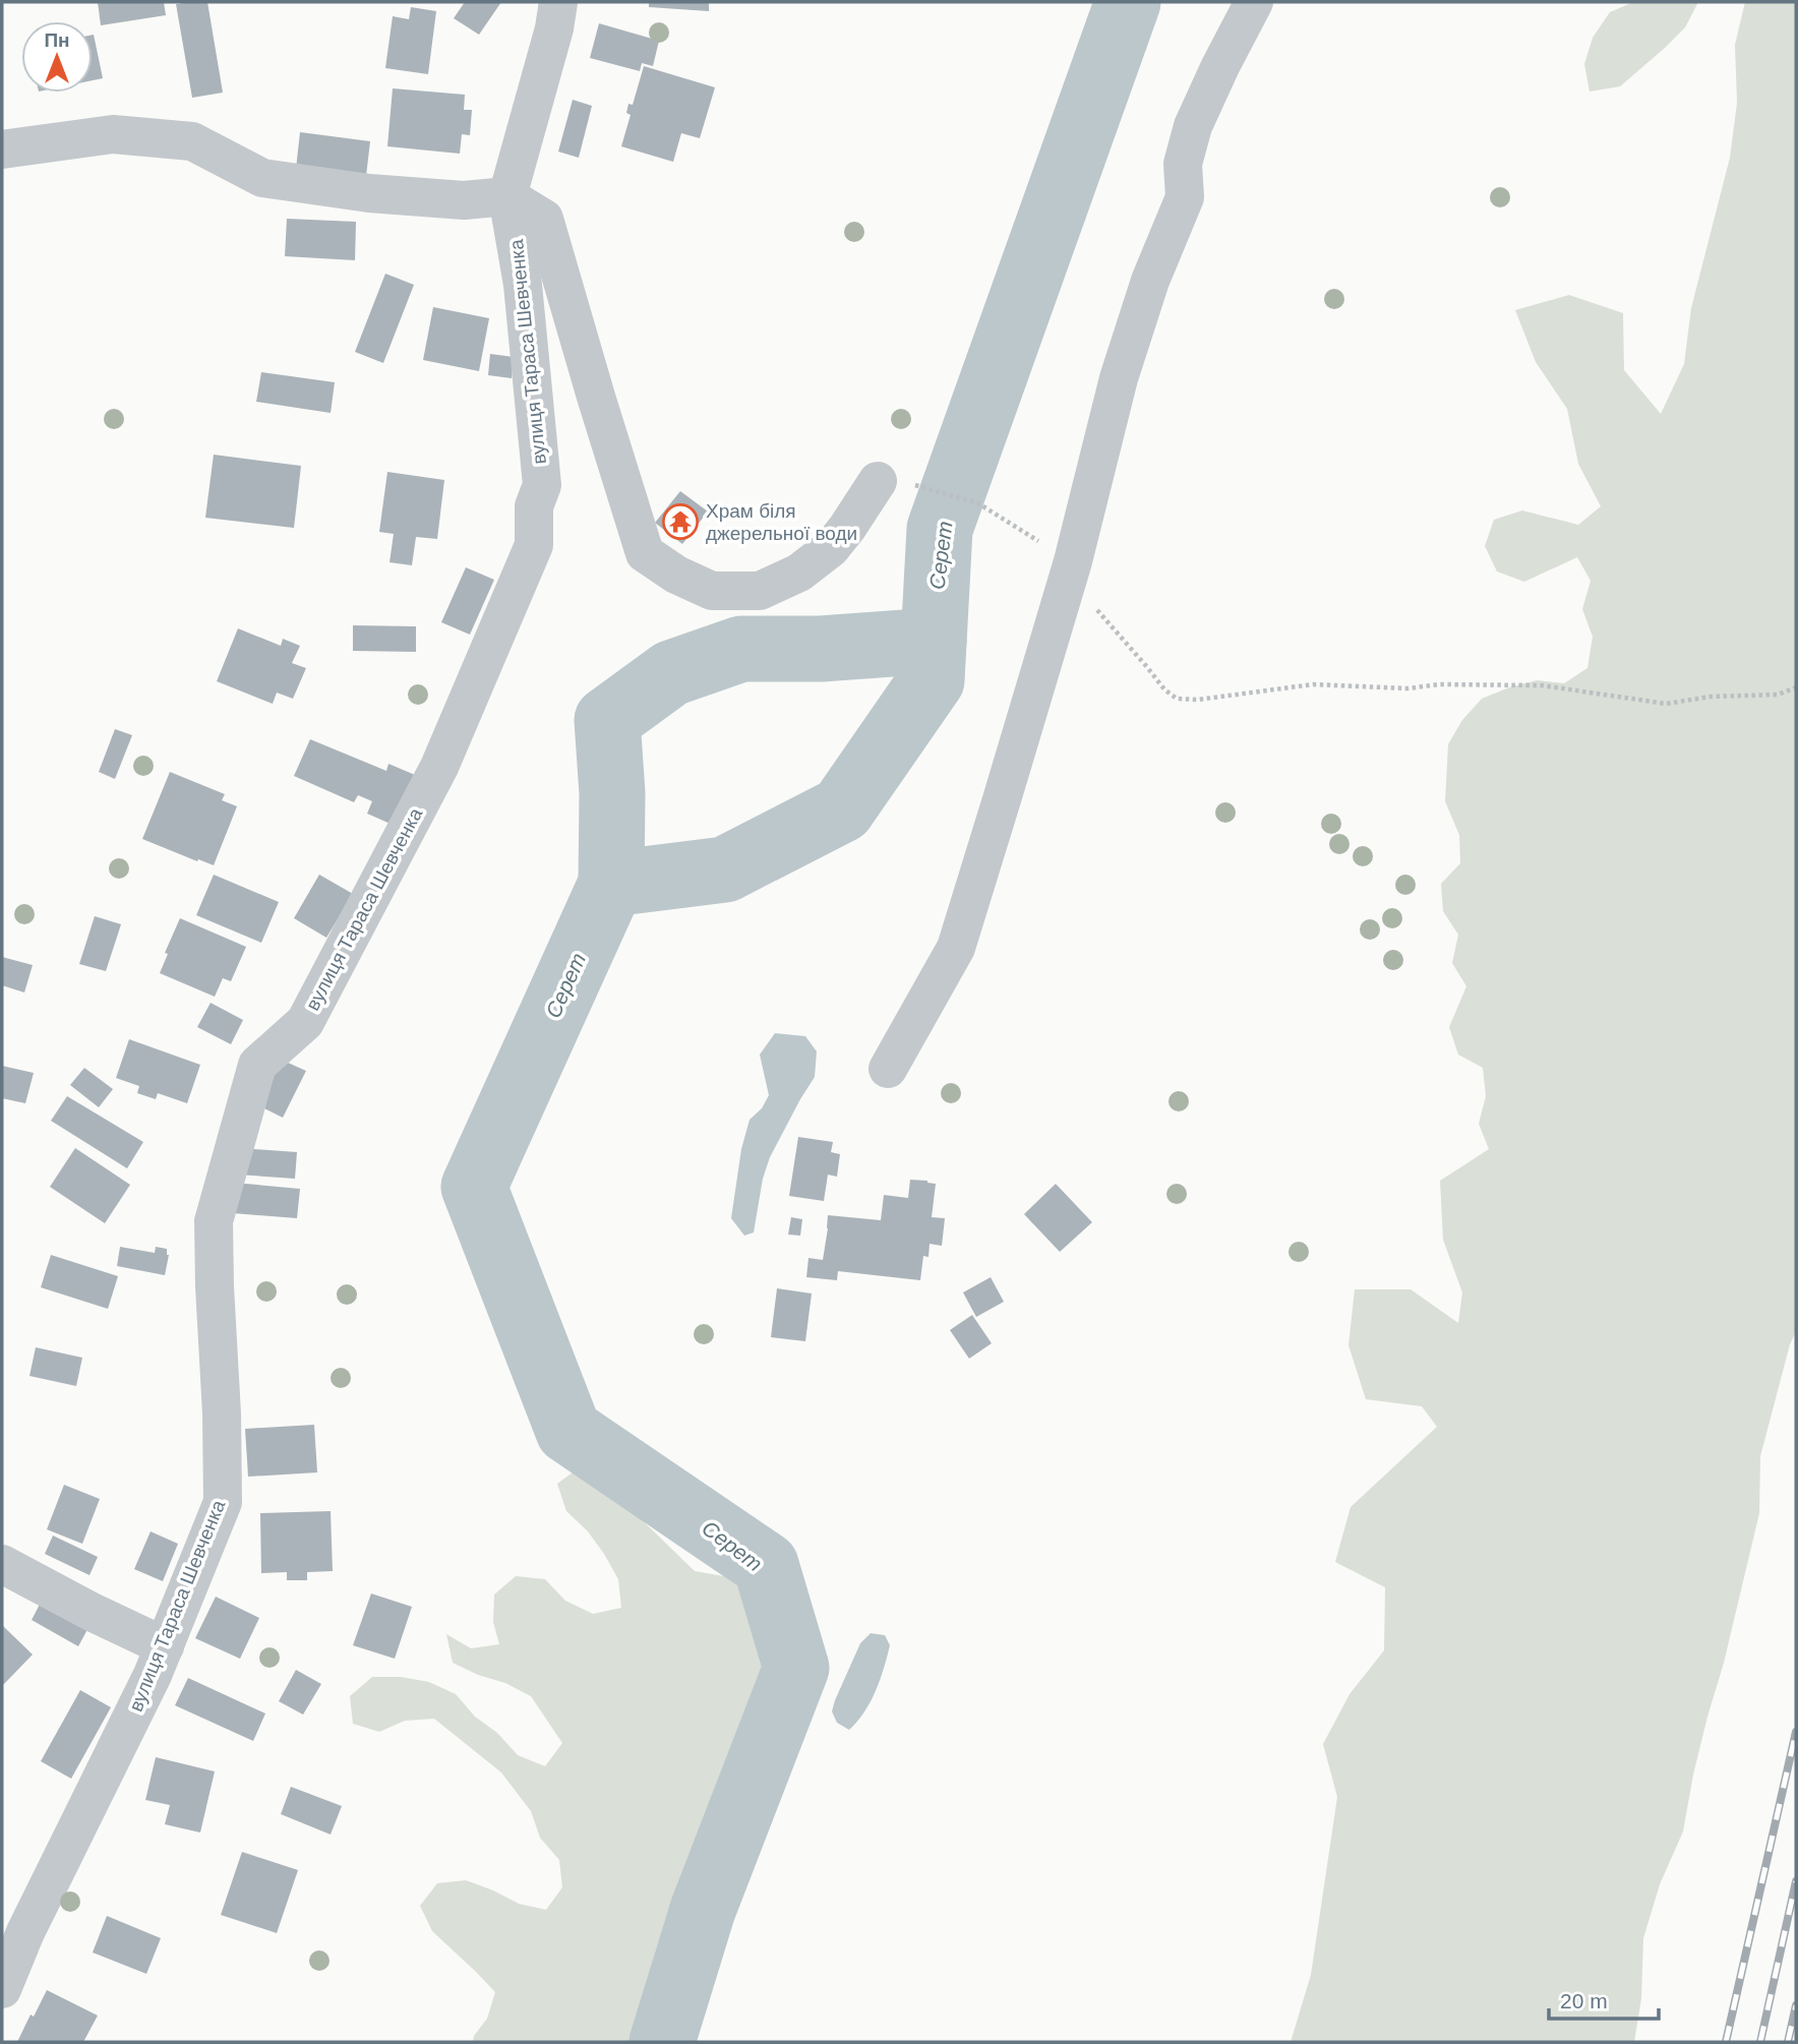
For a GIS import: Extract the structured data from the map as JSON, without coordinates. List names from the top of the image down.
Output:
{
  "streets": {
    "street": ["вулиця Тараса Шевченка"]
  },
  "water": ["Серет"],
  "places": {
    "temple": ["Храм біля джерельної води"]
  },
  "scale_bar": "20 m",
  "north": "top"
}
